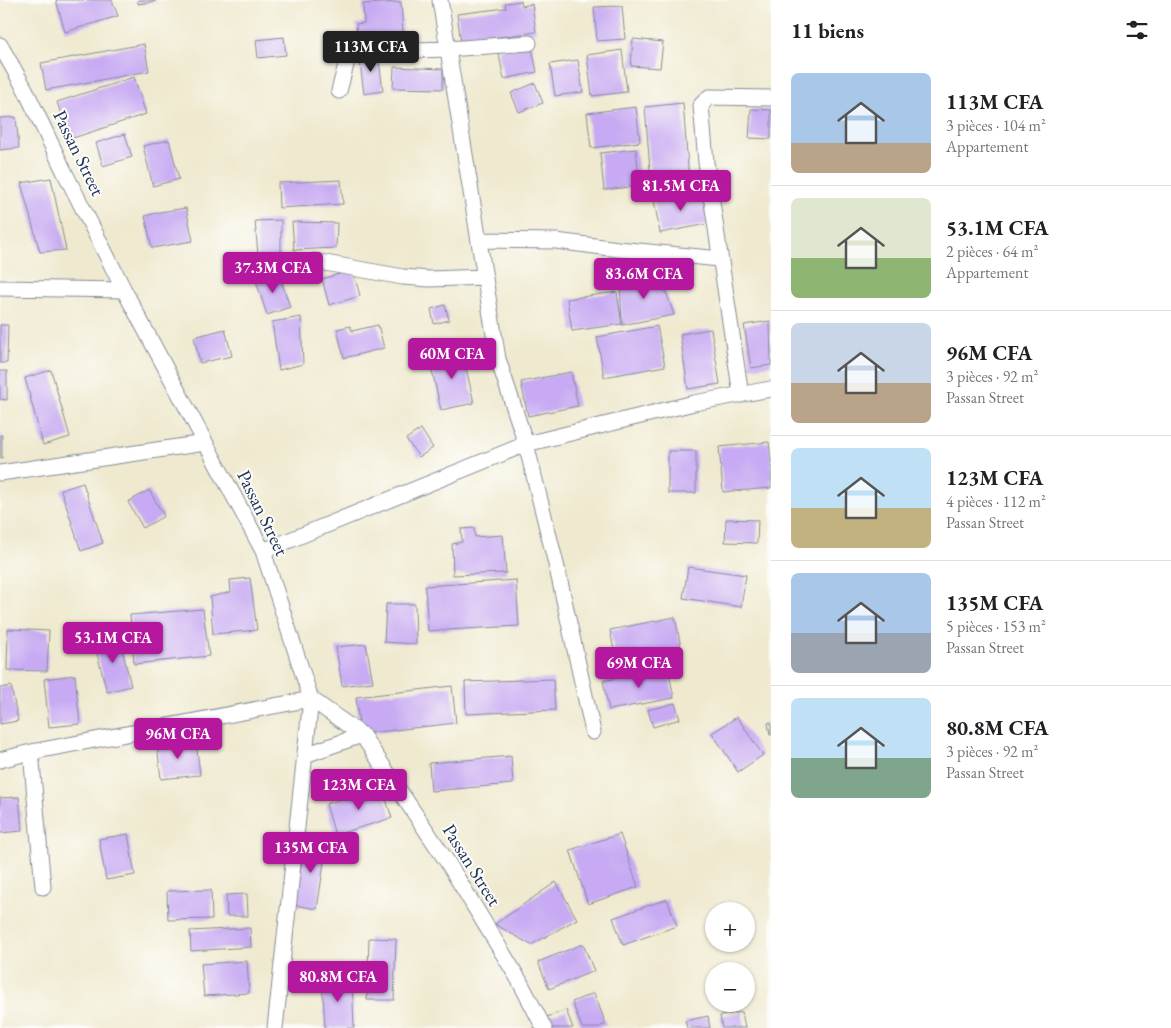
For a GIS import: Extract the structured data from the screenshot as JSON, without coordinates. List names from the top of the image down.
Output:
{
  "streets": {
    "street": ["Passan Street"]
  },
  "page": {
    "heading": "11 biens",
    "price": [
      "113M CFA",
      "81.5M CFA",
      "37.3M CFA",
      "83.6M CFA",
      "60M CFA",
      "53.1M CFA",
      "69M CFA",
      "96M CFA",
      "123M CFA",
      "135M CFA",
      "80.8M CFA"
    ],
    "list": [
      {
        "name": "113M CFA",
        "note": "3 pièces · 104 m² · Appartement"
      },
      {
        "name": "53.1M CFA",
        "note": "2 pièces · 64 m² · Appartement"
      },
      {
        "name": "96M CFA",
        "note": "3 pièces · 92 m² · Passan Street"
      },
      {
        "name": "123M CFA",
        "note": "4 pièces · 112 m² · Passan Street"
      },
      {
        "name": "135M CFA",
        "note": "5 pièces · 153 m² · Passan Street"
      },
      {
        "name": "80.8M CFA",
        "note": "3 pièces · 92 m² · Passan Street"
      }
    ],
    "map_buttons": ["+", "−"]
  }
}
